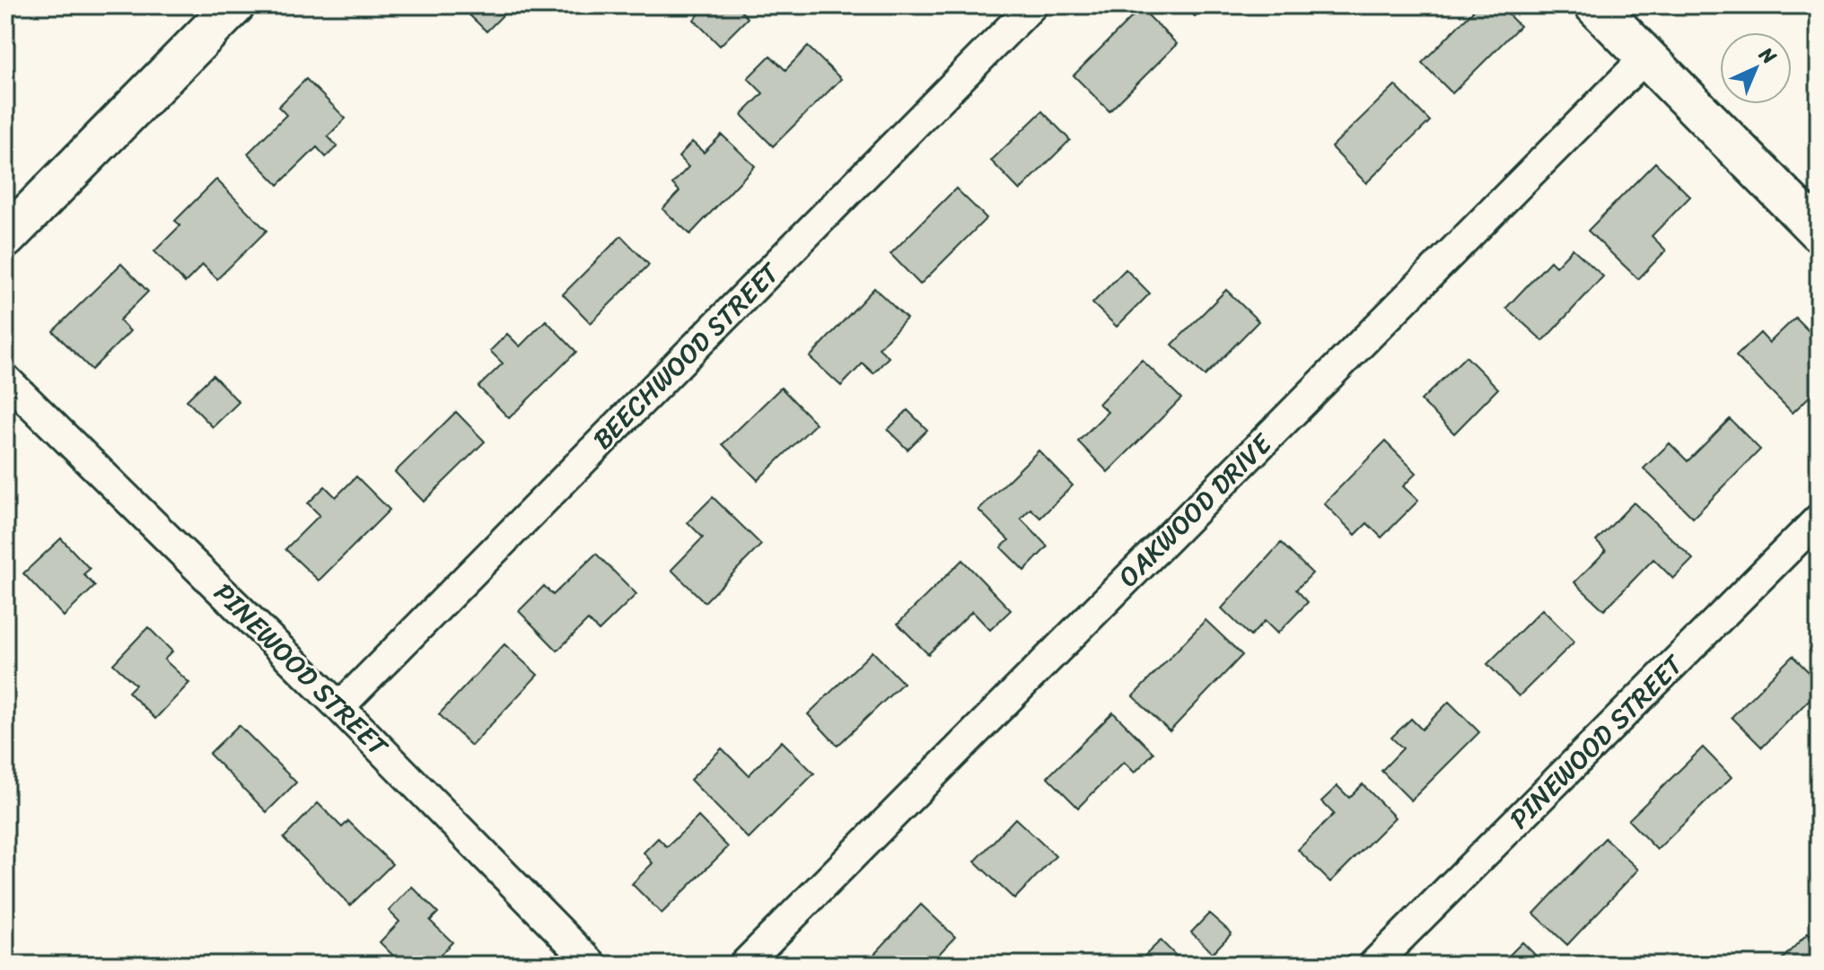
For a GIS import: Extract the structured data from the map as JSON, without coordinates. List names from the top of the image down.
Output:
{
  "streets": {
    "street": ["BEECHWOOD STREET", "OAKWOOD DRIVE", "PINEWOOD STREET"]
  },
  "crossings": [
    ["BEECHWOOD STREET", "PINEWOOD STREET"]
  ],
  "north": "top right"
}
